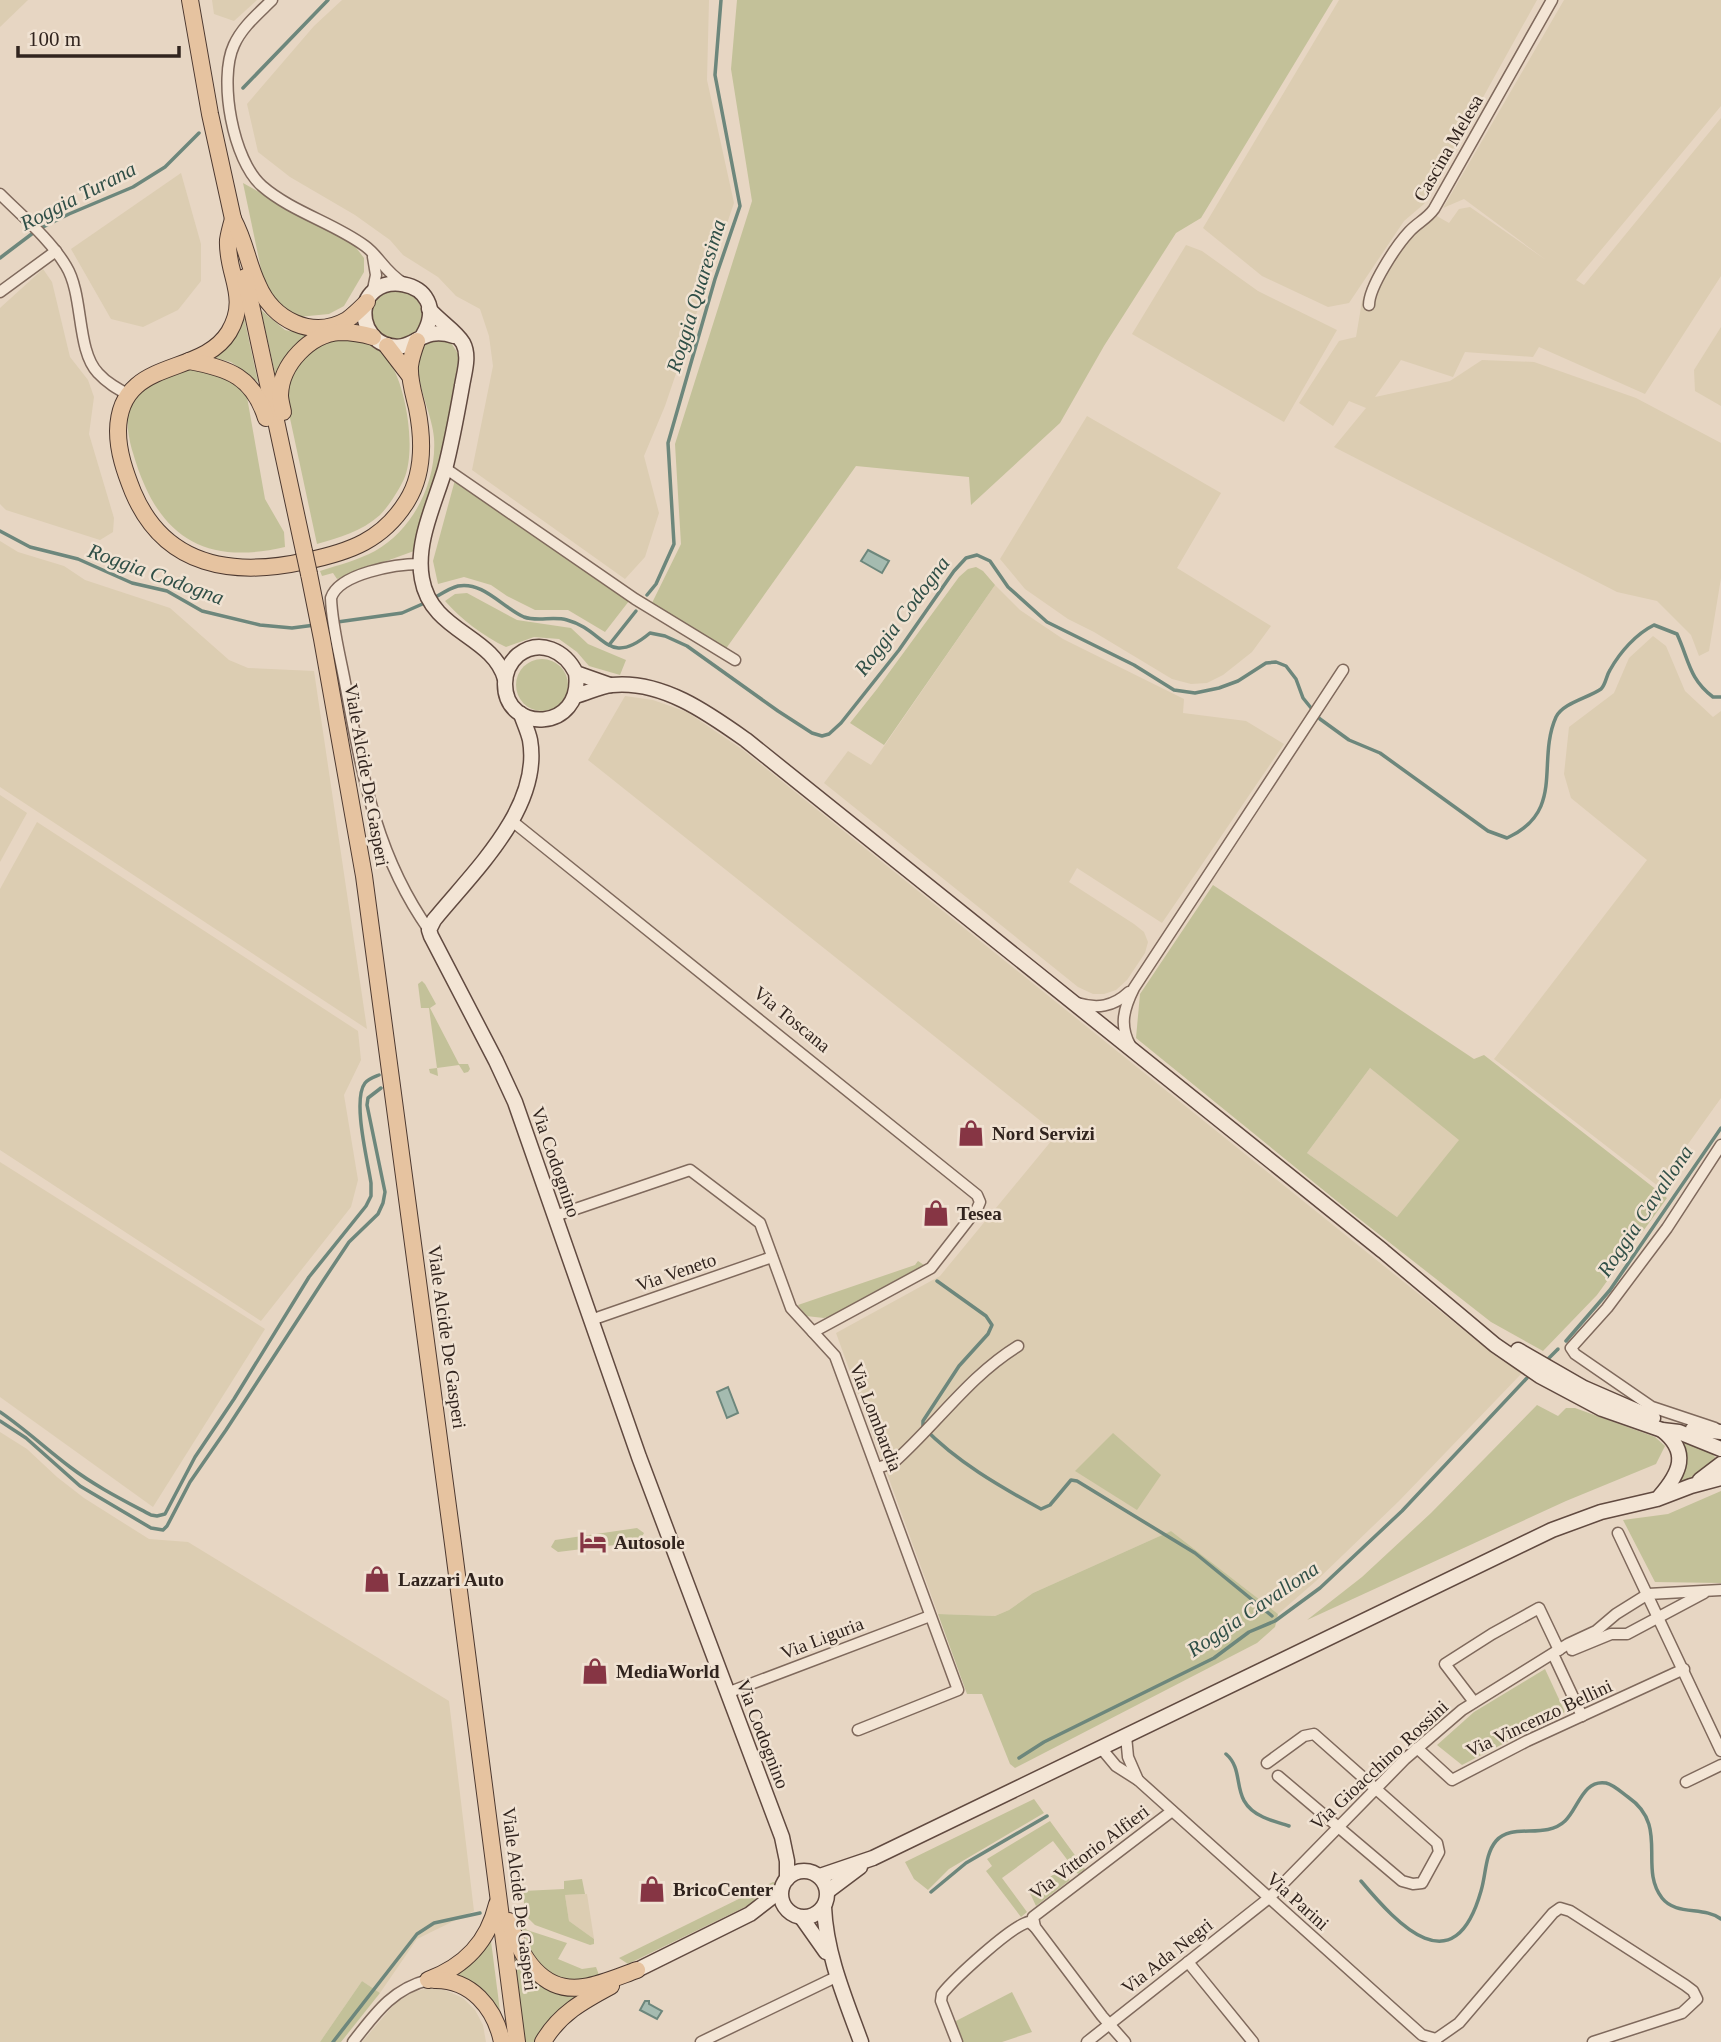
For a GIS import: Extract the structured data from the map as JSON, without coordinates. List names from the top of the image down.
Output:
{
  "streets": {
    "main road": ["Viale Alcide De Gasperi"],
    "street": [
      "Cascina Melesa",
      "Via Toscana",
      "Via Codognino",
      "Via Veneto",
      "Via Lombardia",
      "Via Liguria",
      "Via Vincenzo Bellini",
      "Via Gioacchino Rossini",
      "Via Vittorio Alfieri",
      "Via Parini",
      "Via Ada Negri"
    ]
  },
  "crossings": [
    ["Viale Alcide De Gasperi", "Via Codognino"],
    ["Via Toscana", "Via Lombardia"],
    ["Via Codognino", "Via Veneto"],
    ["Via Codognino", "Via Lombardia"],
    ["Via Codognino", "Via Liguria"],
    ["Via Veneto", "Via Lombardia"],
    ["Via Lombardia", "Via Liguria"],
    ["Via Vincenzo Bellini", "Via Gioacchino Rossini"],
    ["Via Gioacchino Rossini", "Via Parini"],
    ["Via Gioacchino Rossini", "Via Ada Negri"],
    ["Via Vittorio Alfieri", "Via Parini"],
    ["Via Vittorio Alfieri", "Via Ada Negri"],
    ["Via Parini", "Via Ada Negri"]
  ],
  "water": [
    "Roggia Turana",
    "Roggia Quaresima",
    "Roggia Codogna",
    "Roggia Cavallona"
  ],
  "places": {
    "shop": [
      "Nord Servizi",
      "Tesea",
      "Lazzari Auto",
      "MediaWorld",
      "BricoCenter"
    ],
    "hotel": ["Autosole"]
  },
  "scale_bar": "100 m"
}
